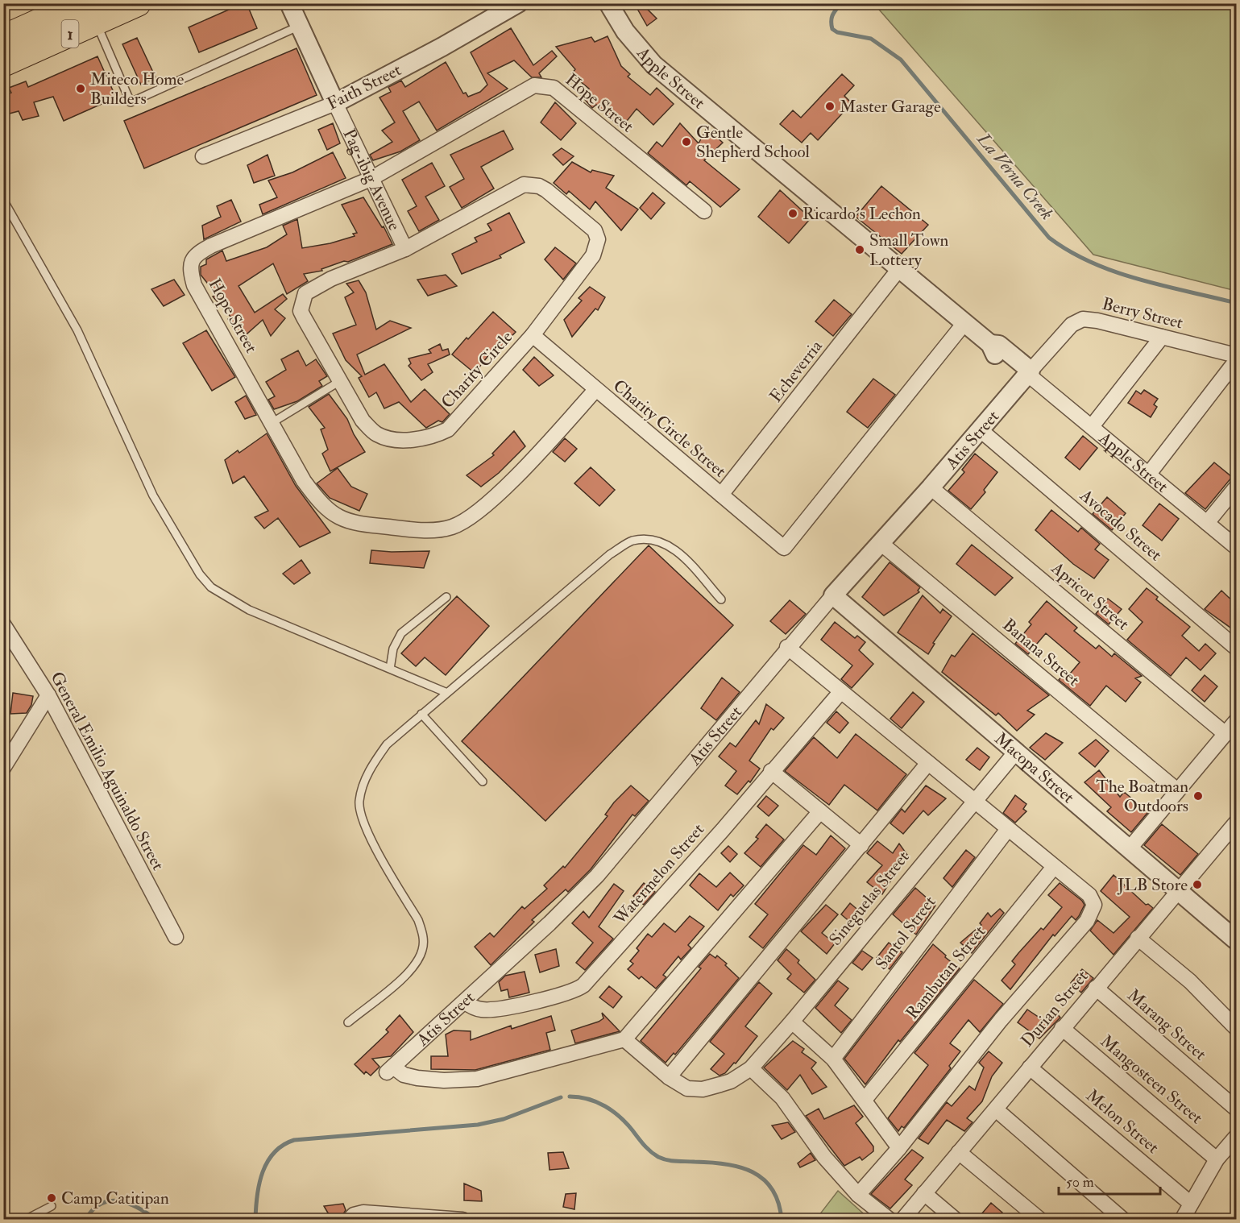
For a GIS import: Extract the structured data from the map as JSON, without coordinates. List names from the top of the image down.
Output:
{
  "streets": {
    "highway": ["1"],
    "street": [
      "Apple Street",
      "Faith Street",
      "Hope Street",
      "Pag-ibig Avenue",
      "Berry Street",
      "Charity Circle",
      "Echeverria",
      "Charity Circle Street",
      "Atis Street",
      "Avocado Street",
      "Apricot Street",
      "Banana Street",
      "Macopa Street",
      "General Emilio Aguinaldo Street",
      "Watermelon Street",
      "Sineguelas Street",
      "Santol Street",
      "Rambutan Street",
      "Durian Street",
      "Marang Street",
      "Mangosteen Street",
      "Melon Street"
    ]
  },
  "crossings": [
    ["Apple Street", "Berry Street"],
    ["Apple Street", "Echeverria"],
    ["Apple Street", "Charity Circle Street"],
    ["Apple Street", "Atis Street"],
    ["Faith Street", "Pag-ibig Avenue"],
    ["Hope Street", "Pag-ibig Avenue"],
    ["Hope Street", "Charity Circle Street"],
    ["Pag-ibig Avenue", "Charity Circle"],
    ["Berry Street", "Atis Street"],
    ["Charity Circle", "Charity Circle Street"],
    ["Echeverria", "Charity Circle Street"],
    ["Atis Street", "Avocado Street"],
    ["Atis Street", "Apricot Street"],
    ["Atis Street", "Banana Street"],
    ["Atis Street", "Macopa Street"],
    ["Atis Street", "Watermelon Street"],
    ["Atis Street", "Sineguelas Street"],
    ["Macopa Street", "Sineguelas Street"],
    ["Macopa Street", "Durian Street"],
    ["Durian Street", "Marang Street"],
    ["Durian Street", "Mangosteen Street"],
    ["Durian Street", "Melon Street"]
  ],
  "water": ["La Verna Creek"],
  "places": [
    "Miteco Home Builders",
    "Master Garage",
    "Gentle Shepherd School",
    "Ricardo's Lechon",
    "Small Town Lottery",
    "The Boatman Outdoors",
    "JLB Store",
    "Camp Catitipan"
  ],
  "scale_bar": "50 m"
}
